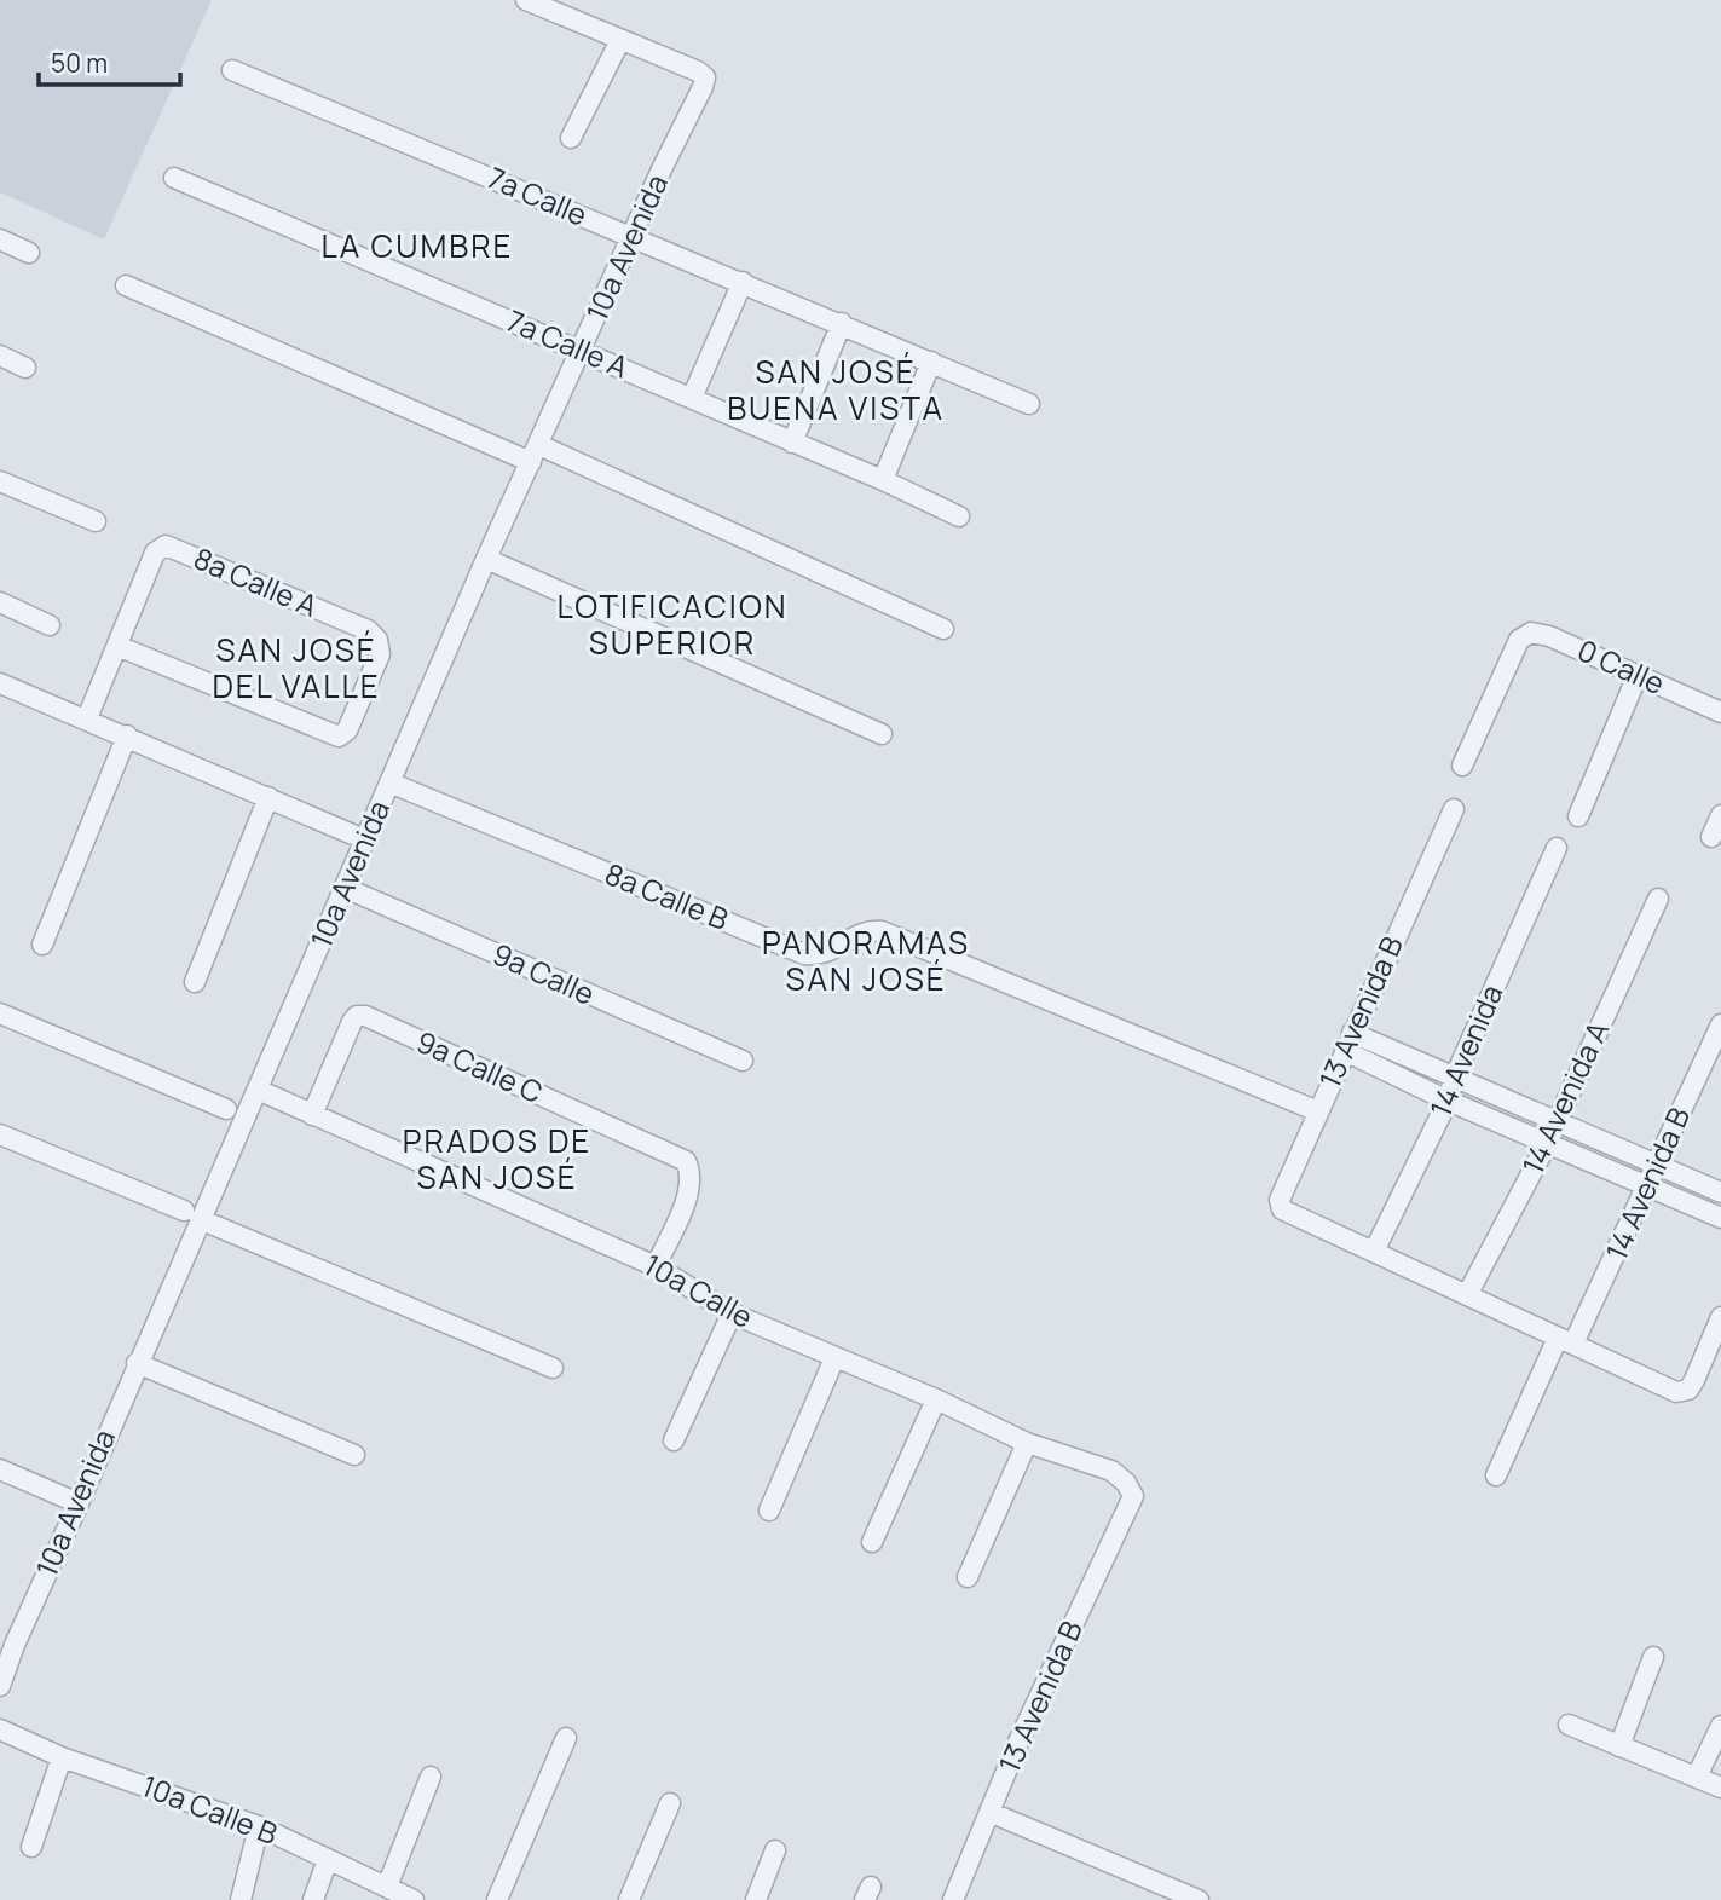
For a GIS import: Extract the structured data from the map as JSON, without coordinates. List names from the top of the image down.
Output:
{
  "streets": {
    "street": [
      "7a Calle",
      "10a Avenida",
      "7a Calle A",
      "8a Calle A",
      "0 Calle",
      "8a Calle B",
      "9a Calle",
      "13 Avenida B",
      "14 Avenida",
      "9a Calle C",
      "14 Avenida A",
      "14 Avenida B",
      "10a Calle",
      "10a Calle B"
    ]
  },
  "crossings": [
    ["7a Calle", "10a Avenida"],
    ["10a Avenida", "7a Calle A"],
    ["10a Avenida", "8a Calle B"],
    ["10a Avenida", "9a Calle"],
    ["10a Avenida", "10a Calle"],
    ["8a Calle B", "13 Avenida B"],
    ["13 Avenida B", "14 Avenida"],
    ["13 Avenida B", "10a Calle"],
    ["9a Calle C", "10a Calle"]
  ],
  "districts": [
    "LA CUMBRE",
    "SAN JOSÉ BUENA VISTA",
    "LOTIFICACION SUPERIOR",
    "SAN JOSÉ DEL VALLE",
    "PANORAMAS SAN JOSÉ",
    "PRADOS DE SAN JOSÉ"
  ],
  "scale_bar": "50 m"
}
